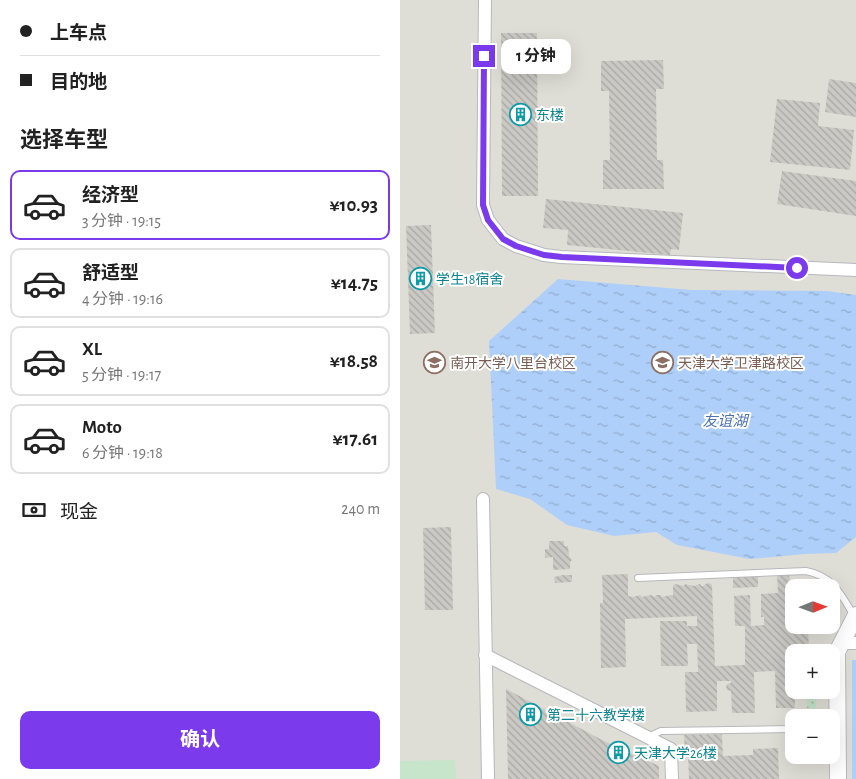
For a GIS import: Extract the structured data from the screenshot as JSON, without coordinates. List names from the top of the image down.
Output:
{
  "water": ["友谊湖"],
  "places": {
    "building": [
      "东楼",
      "学生18宿舍",
      "第二十六教学楼",
      "天津大学26楼"
    ],
    "school or university": ["南开大学八里台校区", "天津大学卫津路校区"]
  },
  "north": "right",
  "page": {
    "banner": ["上车点", "目的地"],
    "bubble": "1 分钟",
    "heading": "选择车型",
    "list": [
      {
        "name": "经济型",
        "note": "3 分钟 · 19:15",
        "value": "¥10.93"
      },
      {
        "name": "舒适型",
        "note": "4 分钟 · 19:16",
        "value": "¥14.75"
      },
      {
        "name": "XL",
        "note": "5 分钟 · 19:17",
        "value": "¥18.58"
      },
      {
        "name": "Moto",
        "note": "6 分钟 · 19:18",
        "value": "¥17.61"
      }
    ],
    "pay": ["现金", "240 m"],
    "map_buttons": ["+", "−"],
    "buttons": "确认"
  }
}
